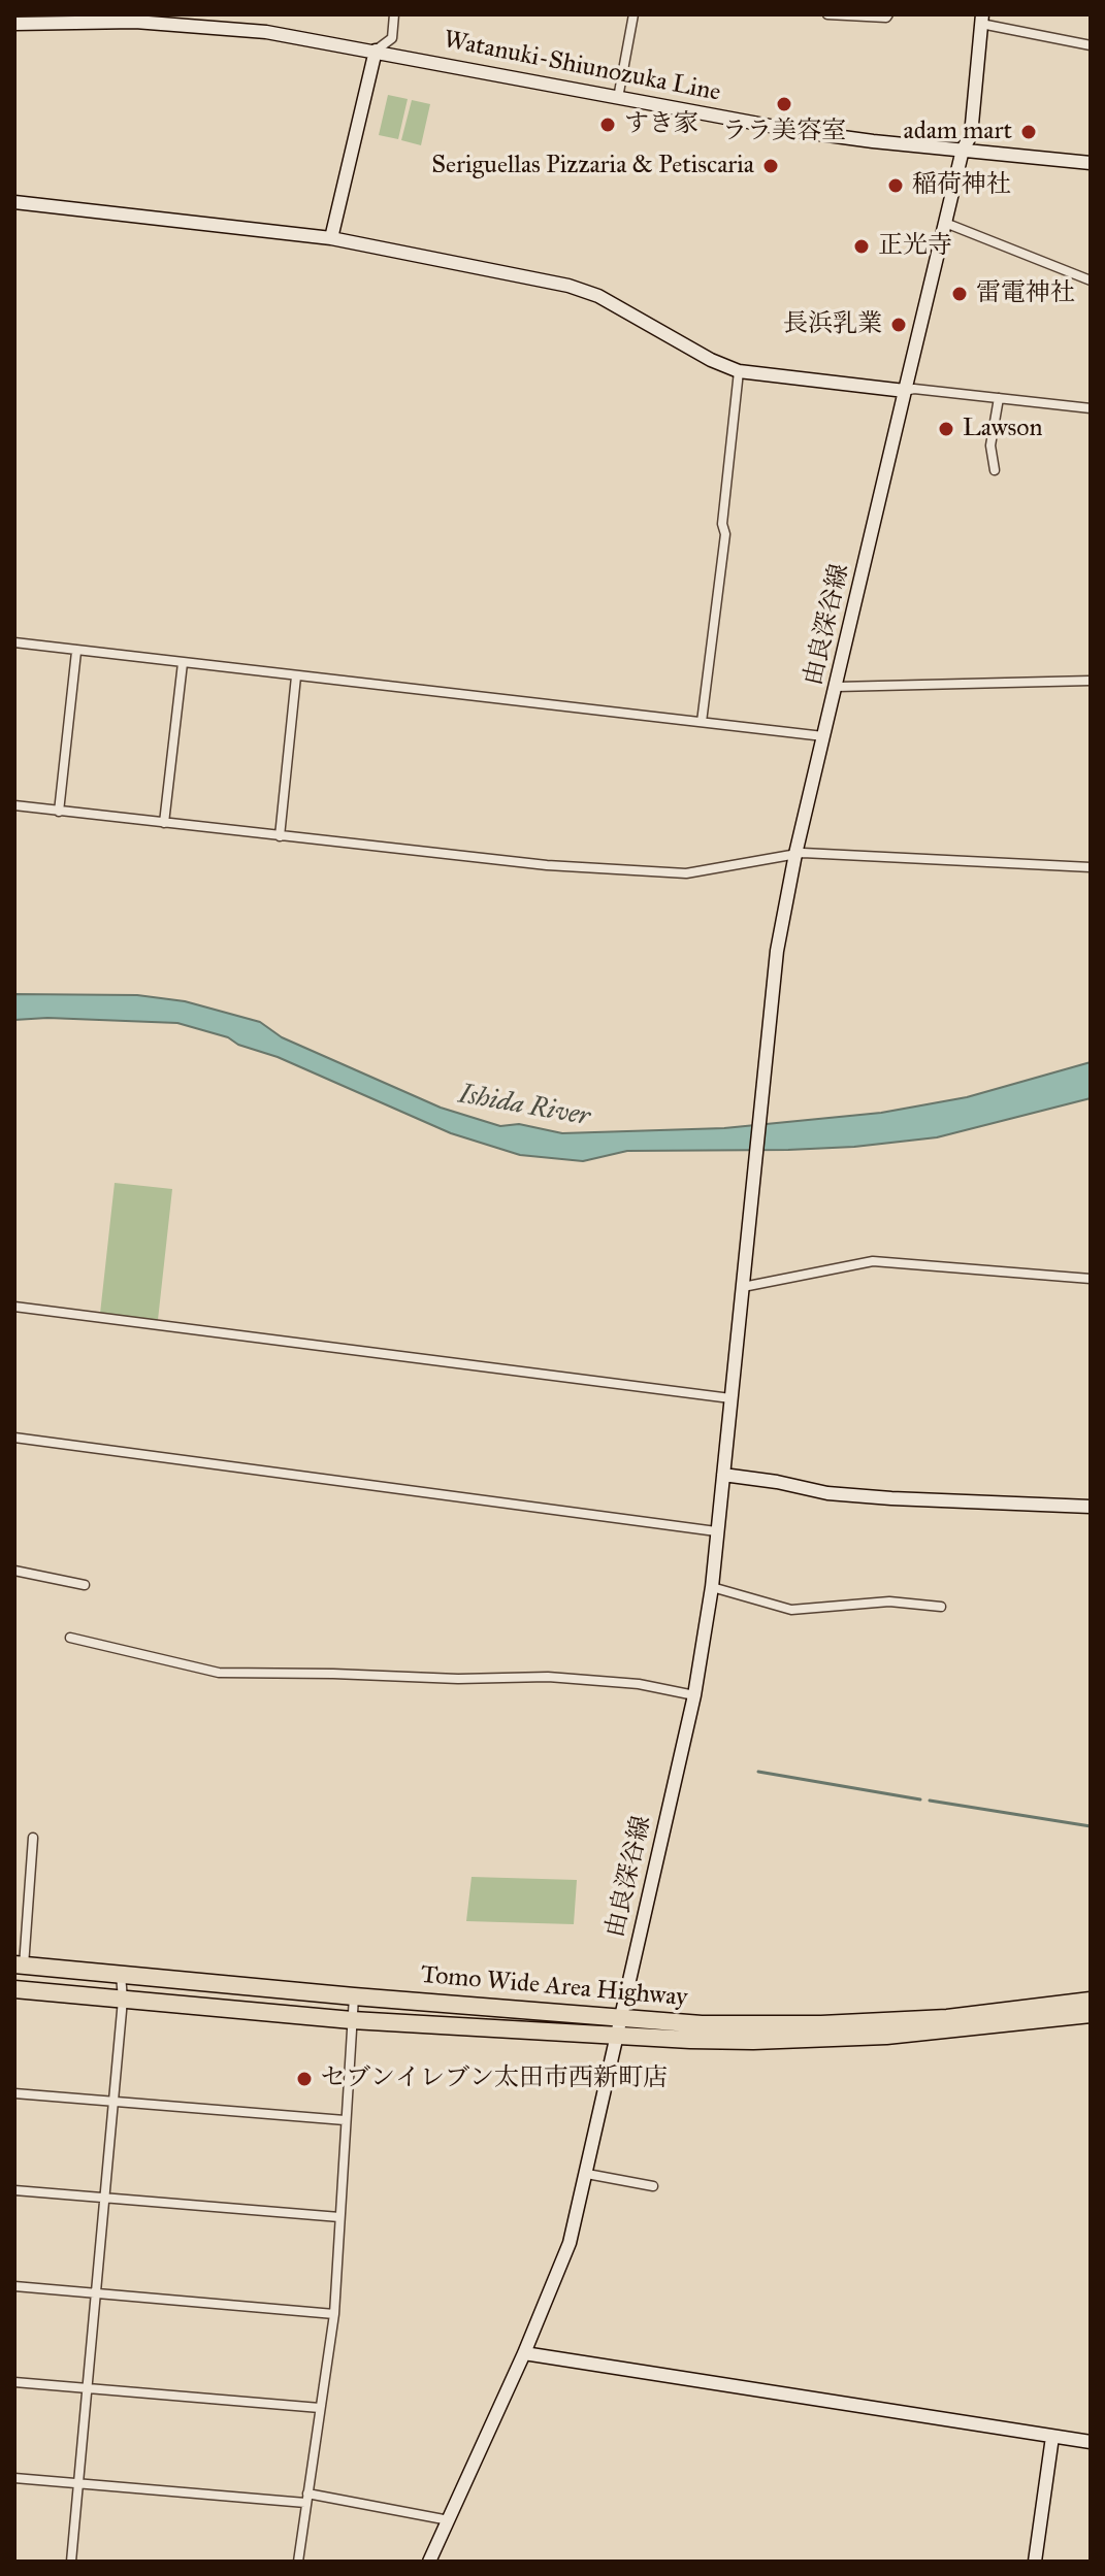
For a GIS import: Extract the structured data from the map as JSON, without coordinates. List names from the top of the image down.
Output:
{
  "streets": {
    "highway": ["Tomo Wide Area Highway"],
    "main road": ["Watanuki-Shiunozuka Line", "由良深谷線"]
  },
  "crossings": [
    ["Watanuki-Shiunozuka Line", "由良深谷線"],
    ["由良深谷線", "Tomo Wide Area Highway"]
  ],
  "water": ["Ishida River"],
  "places": [
    "ララ美容室",
    "すき家",
    "adam mart",
    "Seriguellas Pizzaria & Petiscaria",
    "稲荷神社",
    "正光寺",
    "雷電神社",
    "長浜乳業",
    "Lawson",
    "セブンイレブン太田市西新町店"
  ]
}
